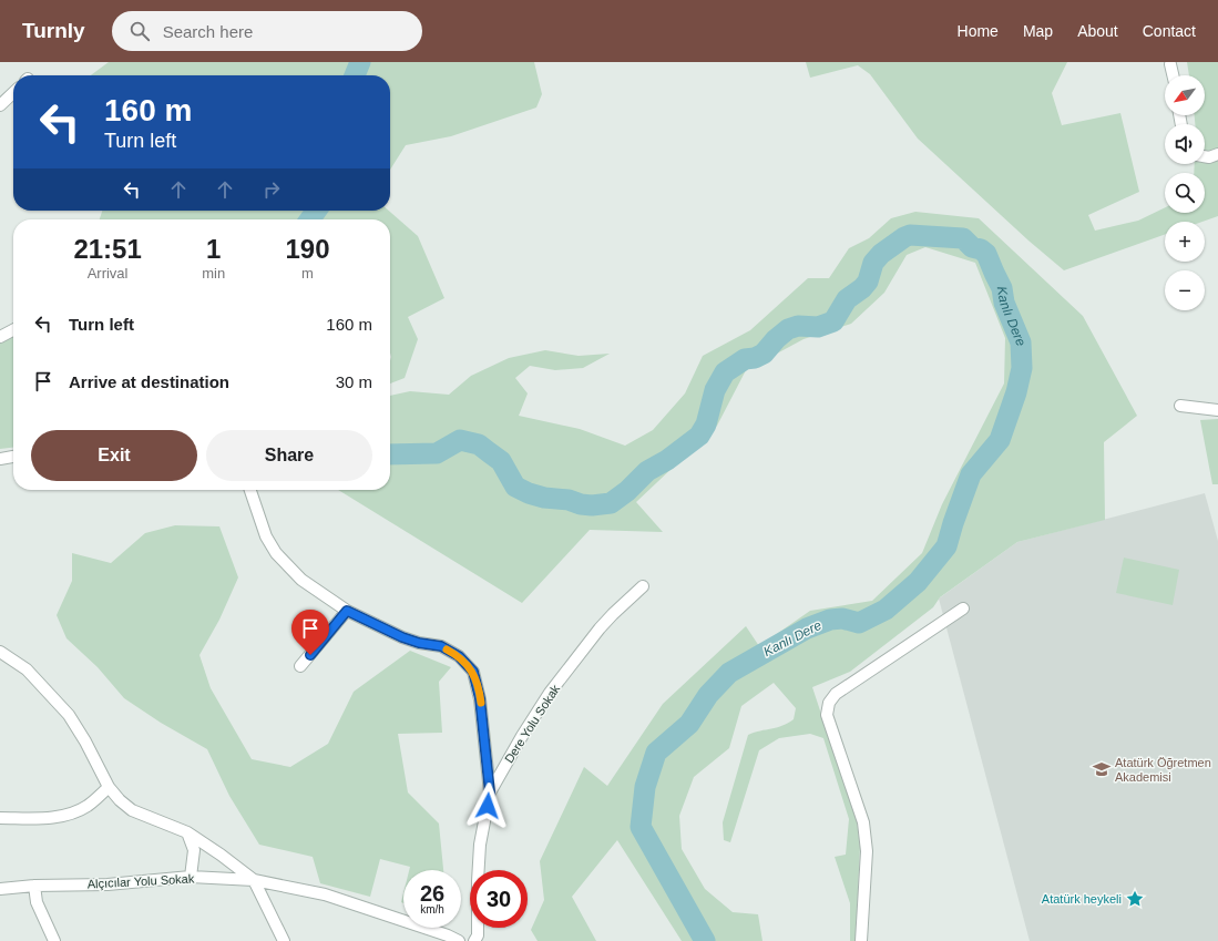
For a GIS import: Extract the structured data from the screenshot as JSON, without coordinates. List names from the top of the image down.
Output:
{
  "streets": {
    "street": ["Dere Yolu Sokak", "Alçıcılar Yolu Sokak"]
  },
  "water": ["Kanlı Dere"],
  "places": {
    "school or university": ["Atatürk Öğretmen Akademisi"],
    "place": ["Atatürk heykeli"]
  },
  "north": "bottom left",
  "page": {
    "header": "Turnly",
    "search": "Search here",
    "nav": [
      "Home",
      "Map",
      "About",
      "Contact"
    ],
    "map_buttons": ["+", "−"],
    "turn": ["160 m", "Turn left"],
    "eta": [
      "21:51",
      "Arrival",
      "1",
      "min",
      "190",
      "m"
    ],
    "list": [
      {
        "name": "Turn left",
        "value": "160 m"
      },
      {
        "name": "Arrive at destination",
        "value": "30 m"
      }
    ],
    "buttons": ["Exit", "Share"],
    "speed": "26 km/h",
    "limit": "30"
  }
}
